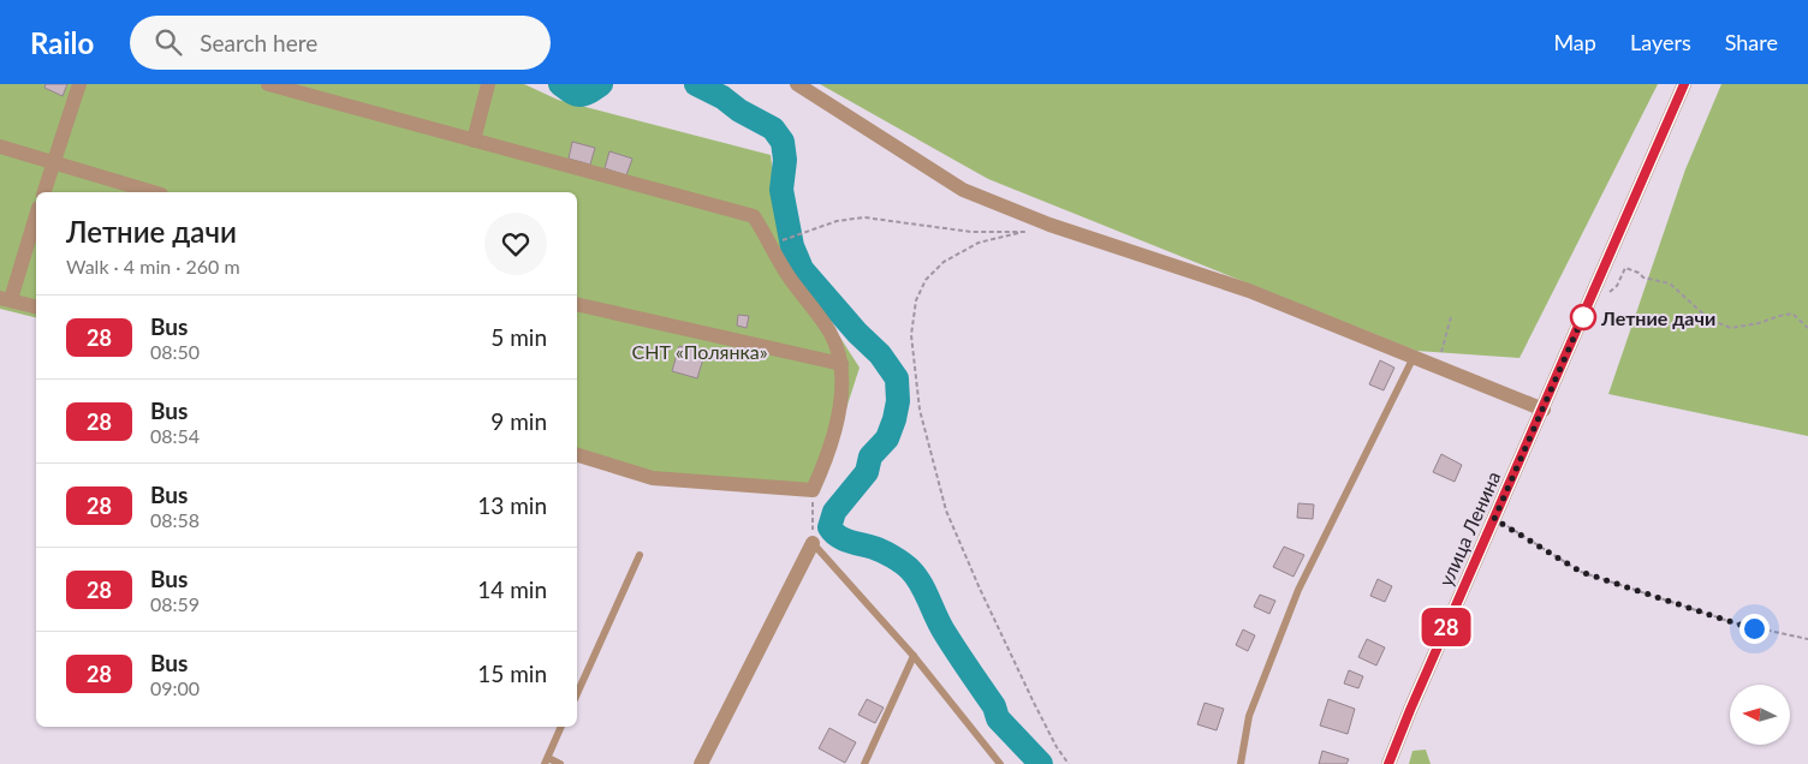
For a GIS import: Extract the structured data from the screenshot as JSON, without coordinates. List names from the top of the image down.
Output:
{
  "streets": {
    "street": ["улица Ленина"]
  },
  "parks": ["СНТ «Полянка»"],
  "places": ["Летние дачи"],
  "lines": ["bus line 28"],
  "north": "left",
  "page": {
    "header": "Railo",
    "search": "Search here",
    "nav": ["Map", "Layers", "Share"],
    "on_map": "28",
    "heading": ["Летние дачи", "Walk · 4 min · 260 m"],
    "list": [
      {
        "mark": "28",
        "name": "Bus",
        "note": "08:50",
        "value": "5 min"
      },
      {
        "mark": "28",
        "name": "Bus",
        "note": "08:54",
        "value": "9 min"
      },
      {
        "mark": "28",
        "name": "Bus",
        "note": "08:58",
        "value": "13 min"
      },
      {
        "mark": "28",
        "name": "Bus",
        "note": "08:59",
        "value": "14 min"
      },
      {
        "mark": "28",
        "name": "Bus",
        "note": "09:00",
        "value": "15 min"
      }
    ]
  }
}
